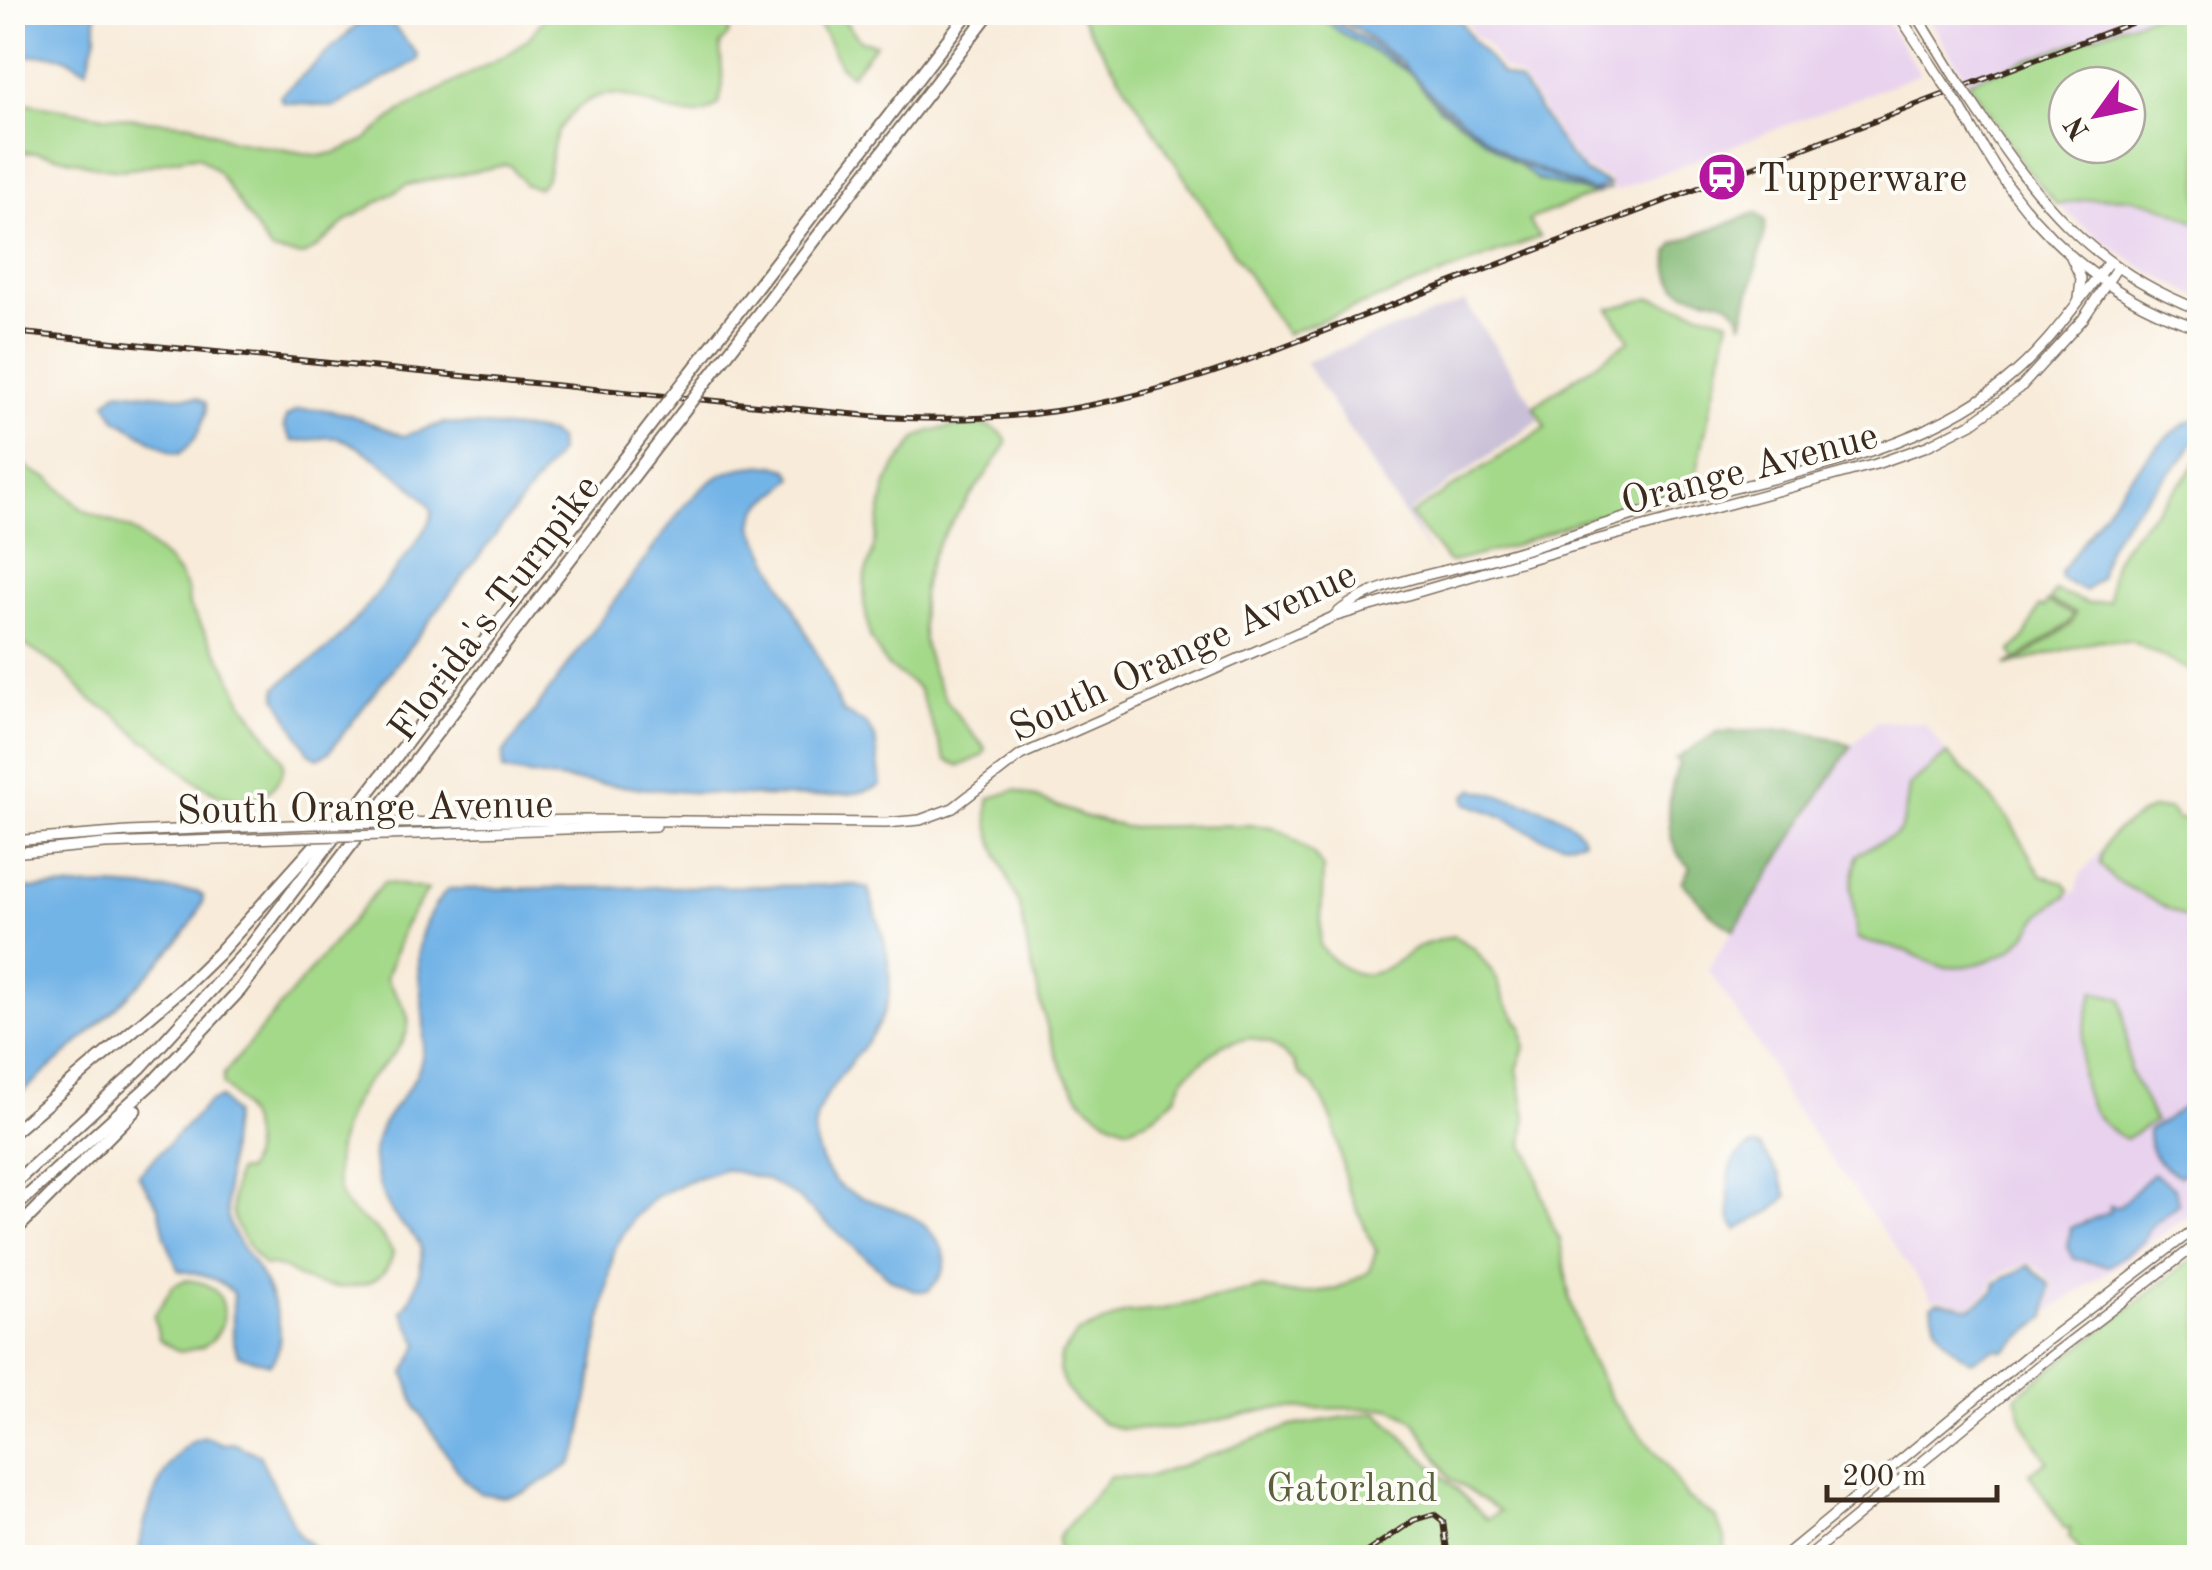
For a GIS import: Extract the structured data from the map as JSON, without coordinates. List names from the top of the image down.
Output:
{
  "streets": {
    "highway": ["Florida's Turnpike"],
    "main road": ["Orange Avenue", "South Orange Avenue"]
  },
  "crossings": [
    ["Orange Avenue", "South Orange Avenue"]
  ],
  "parks": ["Gatorland"],
  "places": {
    "station": ["Tupperware"]
  },
  "scale_bar": "200 m",
  "north": "bottom left"
}
